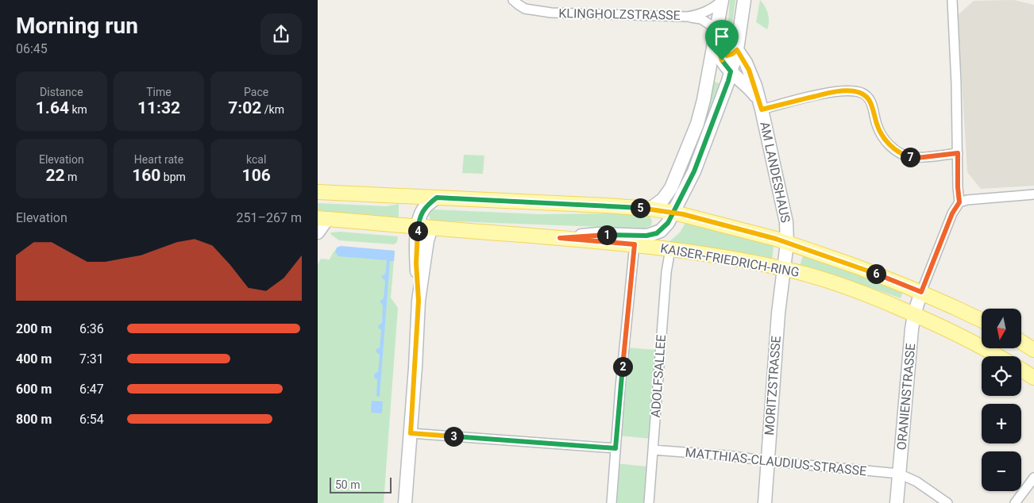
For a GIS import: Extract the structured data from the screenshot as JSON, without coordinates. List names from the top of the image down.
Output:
{
  "streets": {
    "main road": ["KAISER-FRIEDRICH-RING"],
    "street": [
      "KLINGHOLZSTRASSE",
      "AM LANDESHAUS",
      "ADOLFSALLEE",
      "MORITZSTRASSE",
      "ORANIENSTRASSE",
      "MATTHIAS-CLAUDIUS-STRASSE"
    ]
  },
  "crossings": [
    ["KLINGHOLZSTRASSE", "AM LANDESHAUS"],
    ["AM LANDESHAUS", "KAISER-FRIEDRICH-RING"],
    ["AM LANDESHAUS", "MORITZSTRASSE"],
    ["KAISER-FRIEDRICH-RING", "ADOLFSALLEE"],
    ["KAISER-FRIEDRICH-RING", "MORITZSTRASSE"],
    ["KAISER-FRIEDRICH-RING", "ORANIENSTRASSE"],
    ["ADOLFSALLEE", "MATTHIAS-CLAUDIUS-STRASSE"],
    ["MORITZSTRASSE", "MATTHIAS-CLAUDIUS-STRASSE"],
    ["ORANIENSTRASSE", "MATTHIAS-CLAUDIUS-STRASSE"]
  ],
  "scale_bar": "50 m",
  "north": "bottom",
  "page": {
    "heading": ["Morning run", "06:45"],
    "stats": [
      ["Distance", "1.64 km"],
      ["Time", "11:32"],
      ["Pace", "7:02 /km"],
      ["Elevation", "22 m"],
      ["Heart rate", "160 bpm"],
      ["kcal", "106"]
    ],
    "pins": [
      "7",
      "5",
      "4",
      "1",
      "6",
      "2",
      "3"
    ],
    "chart": ["Elevation", "251–267 m"],
    "map_buttons": ["+", "−"],
    "list": [
      {
        "name": "200 m",
        "note": "6:36"
      },
      {
        "name": "400 m",
        "note": "7:31"
      },
      {
        "name": "600 m",
        "note": "6:47"
      },
      {
        "name": "800 m",
        "note": "6:54"
      }
    ],
    "scale": "50 m"
  }
}
